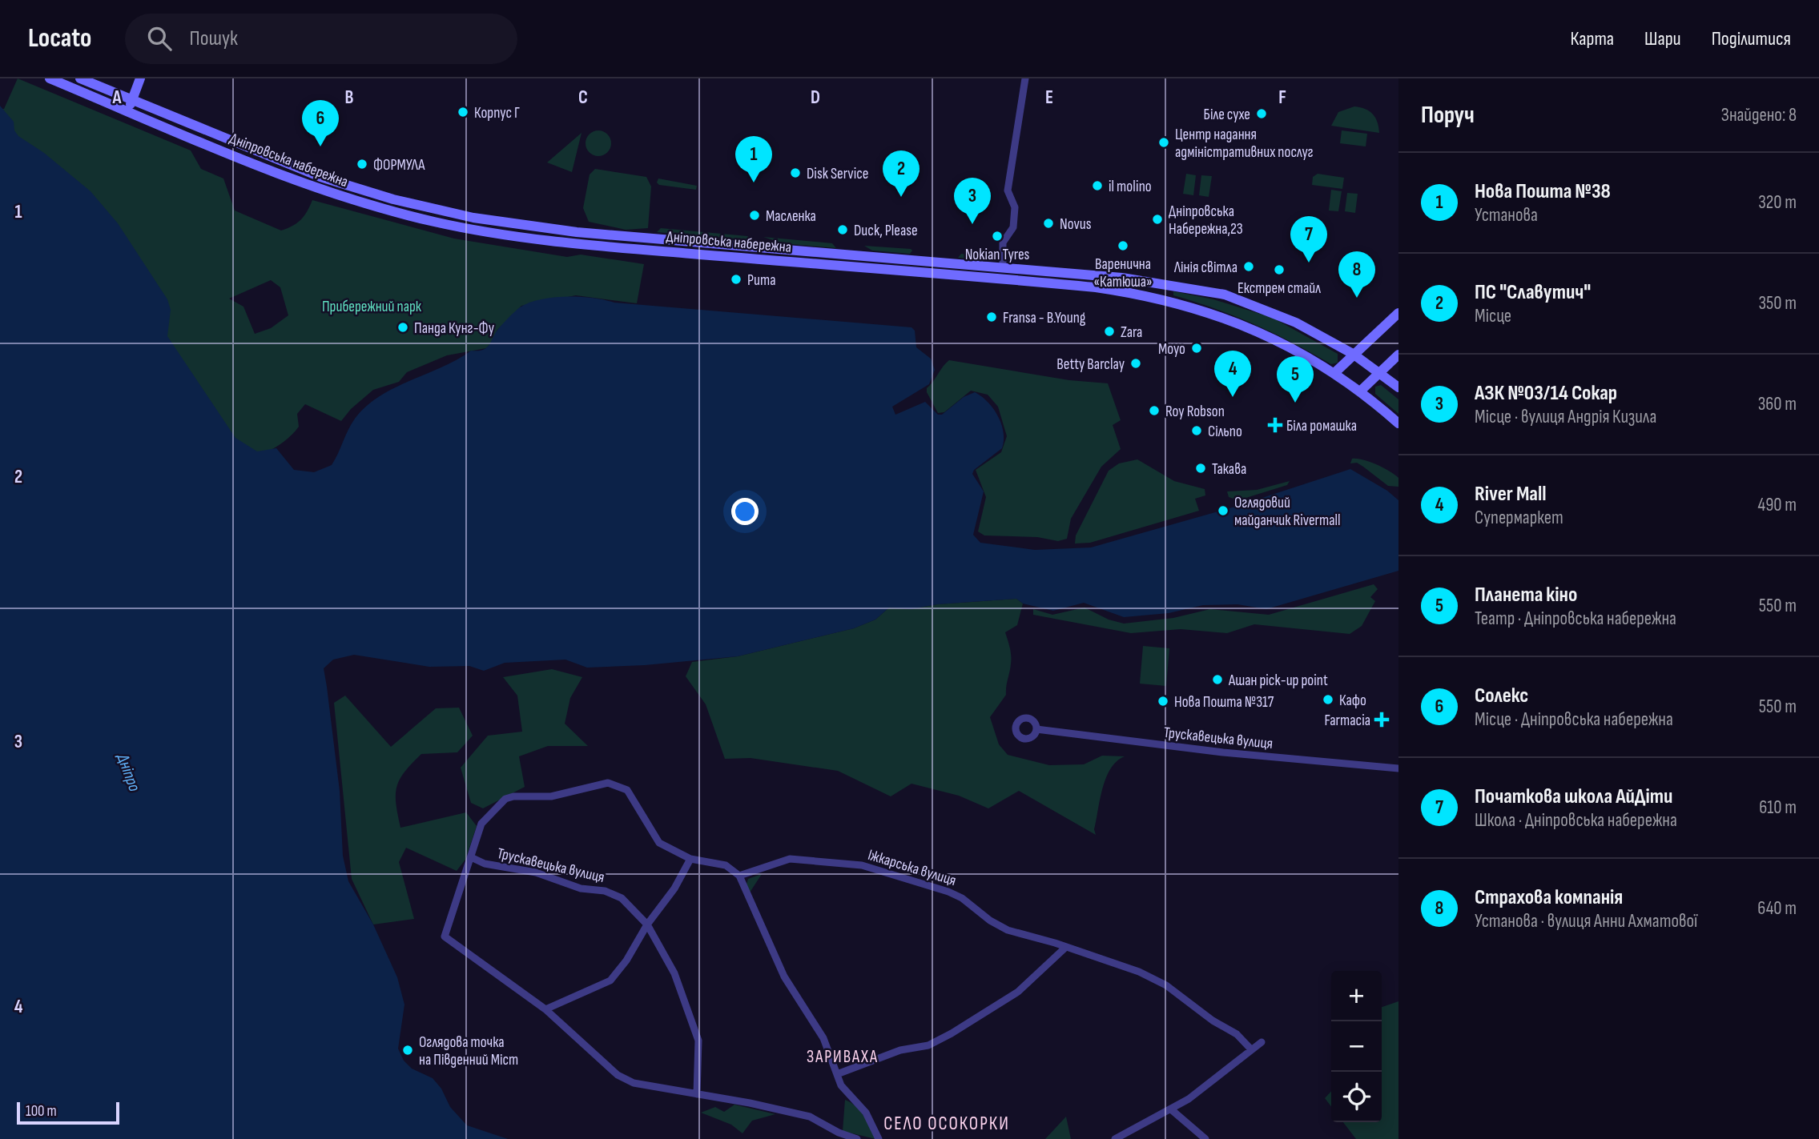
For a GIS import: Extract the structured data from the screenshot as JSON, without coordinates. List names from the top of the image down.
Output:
{
  "streets": {
    "main road": ["Дніпровська набережна"],
    "street": ["Трускавецька вулиця", "Іжкарська вулиця"]
  },
  "districts": ["ЗАРИВАХА", "СЕЛО ОСОКОРКИ"],
  "water": ["Дніпро"],
  "parks": ["Прибережний парк"],
  "places": {
    "other": [
      "Корпус Г",
      "Біле сухе",
      "Центр надання адміністративних послуг",
      "ФОРМУЛА",
      "Disk Service",
      "il molino",
      "Масленка",
      "Дніпровська Набережна,23",
      "Novus",
      "Duck, Please",
      "Nokian Tyres",
      "Варенична «Катюша»",
      "Лінія світла",
      "Екстрем стайл",
      "Puma",
      "Fransa - B.Young",
      "Панда Кунг-Фу",
      "Zara",
      "Moyo",
      "Betty Barclay",
      "Roy Robson",
      "Сільпо",
      "Такава",
      "Оглядовий майданчик Rivermall",
      "Ашан pick-up point",
      "Кафо",
      "Нова Пошта №317",
      "Оглядова точка на Південний Міст"
    ],
    "health": ["Біла ромашка", "Farmacia"]
  },
  "scale_bar": "100 m",
  "page": {
    "header": "Locato",
    "search": "Пошук",
    "nav": ["Карта", "Шари", "Поділитися"],
    "heading": ["Поруч", "Знайдено: 8"],
    "pins": [
      "6",
      "1",
      "2",
      "3",
      "7",
      "8",
      "4",
      "5"
    ],
    "list": [
      {
        "mark": "1",
        "name": "Нова Пошта №38",
        "note": "Установа",
        "value": "320 m"
      },
      {
        "mark": "2",
        "name": "ПС \"Славутич\"",
        "note": "Місце",
        "value": "350 m"
      },
      {
        "mark": "3",
        "name": "АЗК №03/14 Сокар",
        "note": "Місце · вулиця Андрія Кизила",
        "value": "360 m"
      },
      {
        "mark": "4",
        "name": "River Mall",
        "note": "Супермаркет",
        "value": "490 m"
      },
      {
        "mark": "5",
        "name": "Планета кіно",
        "note": "Театр · Дніпровська набережна",
        "value": "550 m"
      },
      {
        "mark": "6",
        "name": "Солекс",
        "note": "Місце · Дніпровська набережна",
        "value": "550 m"
      },
      {
        "mark": "7",
        "name": "Початкова школа АйДіти",
        "note": "Школа · Дніпровська набережна",
        "value": "610 m"
      },
      {
        "mark": "8",
        "name": "Страхова компанія",
        "note": "Установа · вулиця Анни Ахматової",
        "value": "640 m"
      }
    ],
    "map_buttons": ["+", "−"],
    "scale": "100 m"
  },
  "grid": {
    "columns": [
      "A",
      "B",
      "C",
      "D",
      "E",
      "F"
    ],
    "rows": [
      "1",
      "2",
      "3",
      "4"
    ]
  }
}
